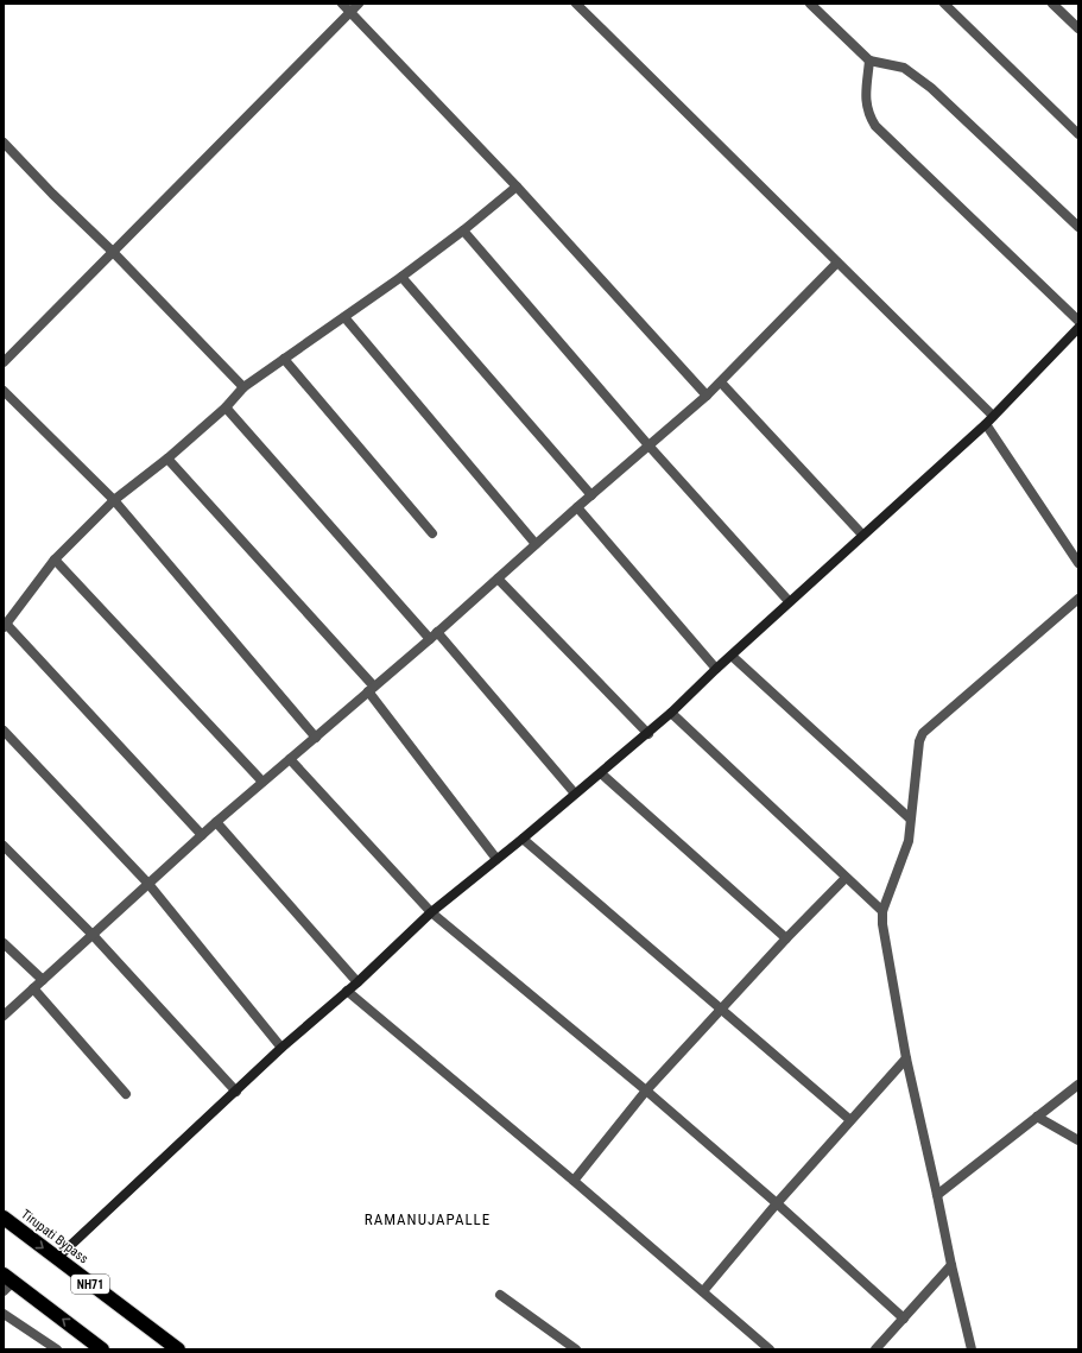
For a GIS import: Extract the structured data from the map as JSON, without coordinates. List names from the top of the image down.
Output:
{
  "streets": {
    "highway": ["Tirupati Bypass", "NH71"]
  },
  "districts": ["RAMANUJAPALLE"]
}
